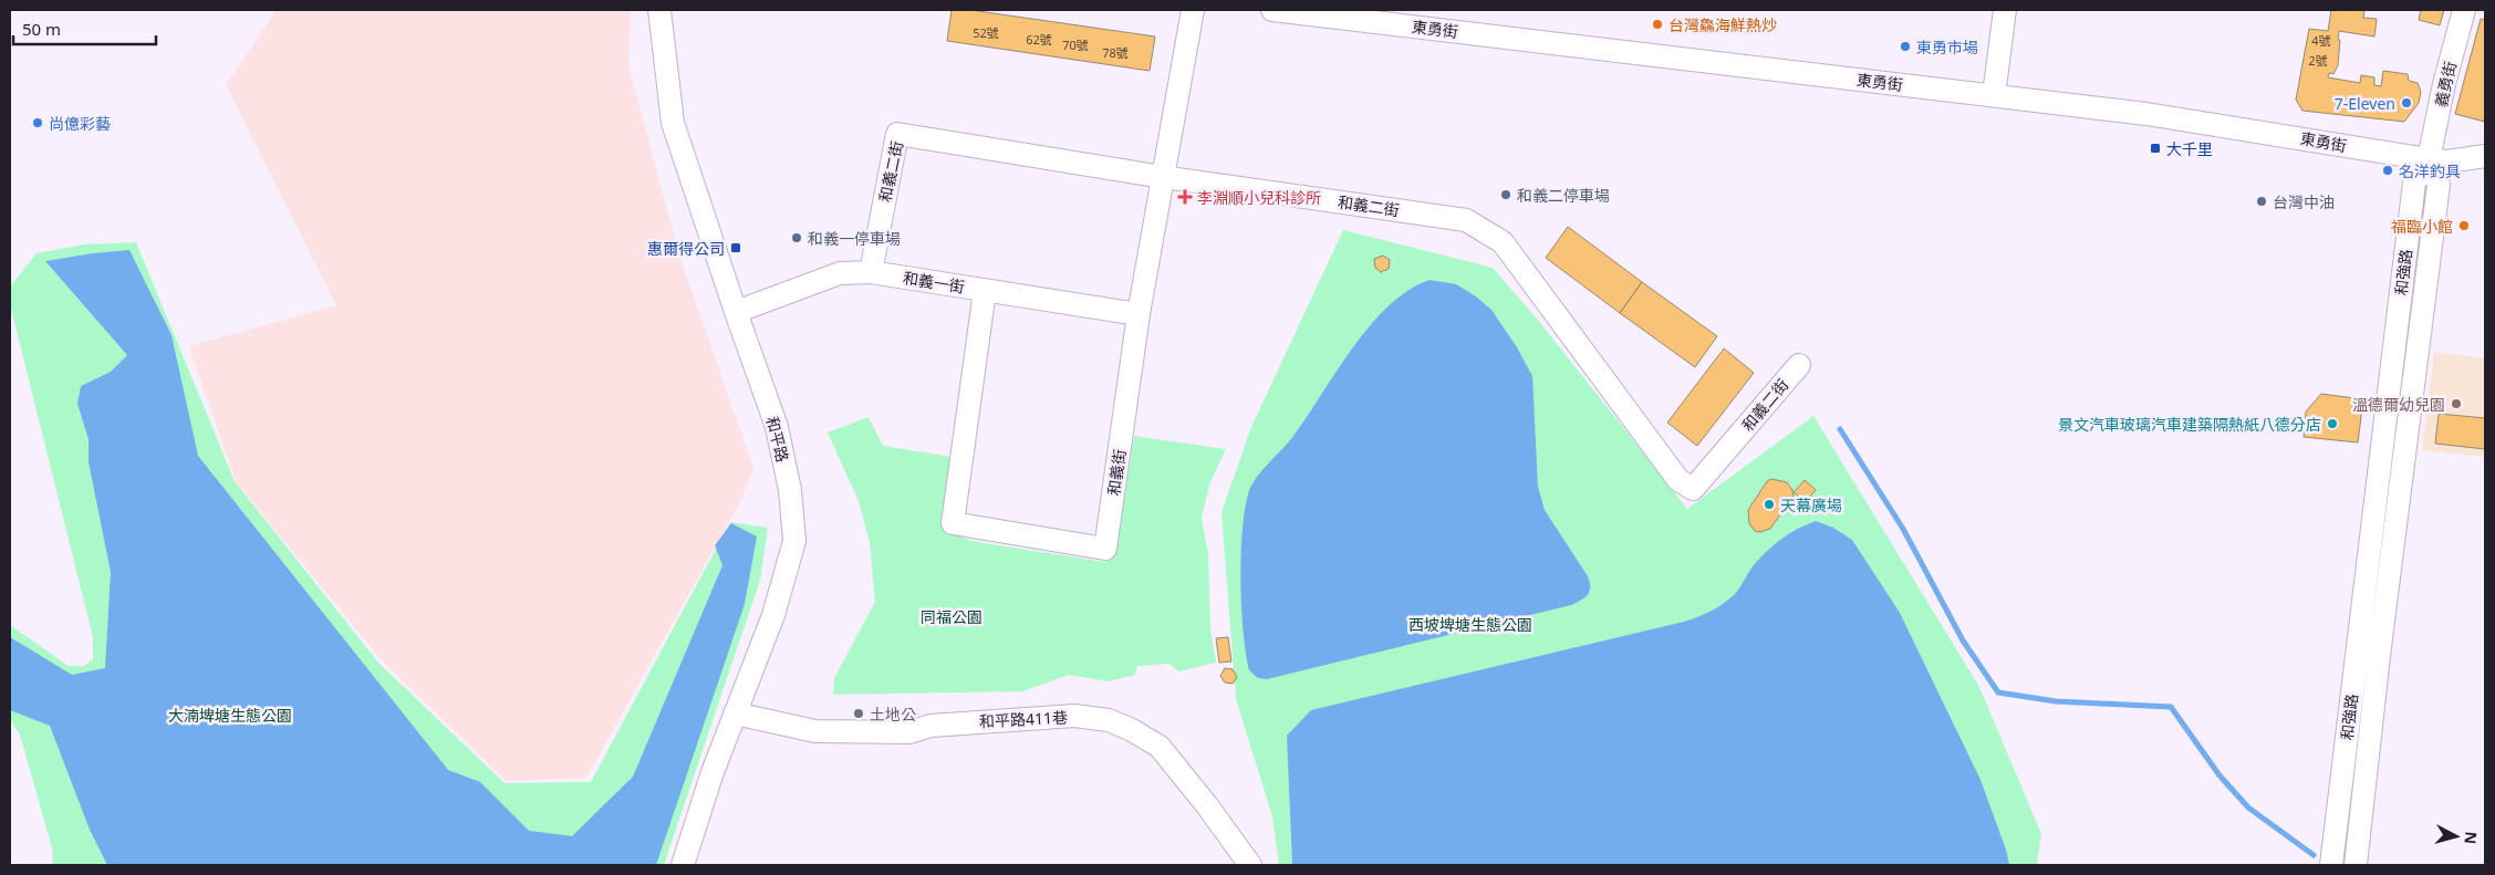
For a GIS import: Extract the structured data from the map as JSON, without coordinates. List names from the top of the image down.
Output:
{
  "streets": {
    "street": [
      "東勇街",
      "義勇街",
      "和義二街",
      "和強路",
      "和義一街",
      "和平路",
      "和義街",
      "和平路411巷"
    ]
  },
  "crossings": [
    ["東勇街", "義勇街"],
    ["東勇街", "和強路"],
    ["義勇街", "和強路"],
    ["和義二街", "和義一街"],
    ["和義二街", "和義街"],
    ["和義一街", "和平路"],
    ["和義一街", "和義街"],
    ["和平路", "和平路411巷"]
  ],
  "parks": ["同福公園", "西坡埤塘生態公園", "大湳埤塘生態公園"],
  "places": {
    "other": [
      "台灣鱻海鮮熱炒",
      "東勇市場",
      "7-Eleven",
      "尚億彩藝",
      "名洋釣具",
      "和義二停車場",
      "台灣中油",
      "福臨小館",
      "和義一停車場",
      "溫德爾幼兒園",
      "景文汽車玻璃汽車建築隔熱紙八德分店",
      "天幕廣場",
      "土地公"
    ],
    "transit": ["大千里", "惠爾得公司"],
    "health": ["李淵順小兒科診所"]
  },
  "house_numbers": [
    "52號",
    "62號",
    "4號",
    "70號",
    "78號",
    "2號"
  ],
  "scale_bar": "50 m",
  "north": "right"
}
